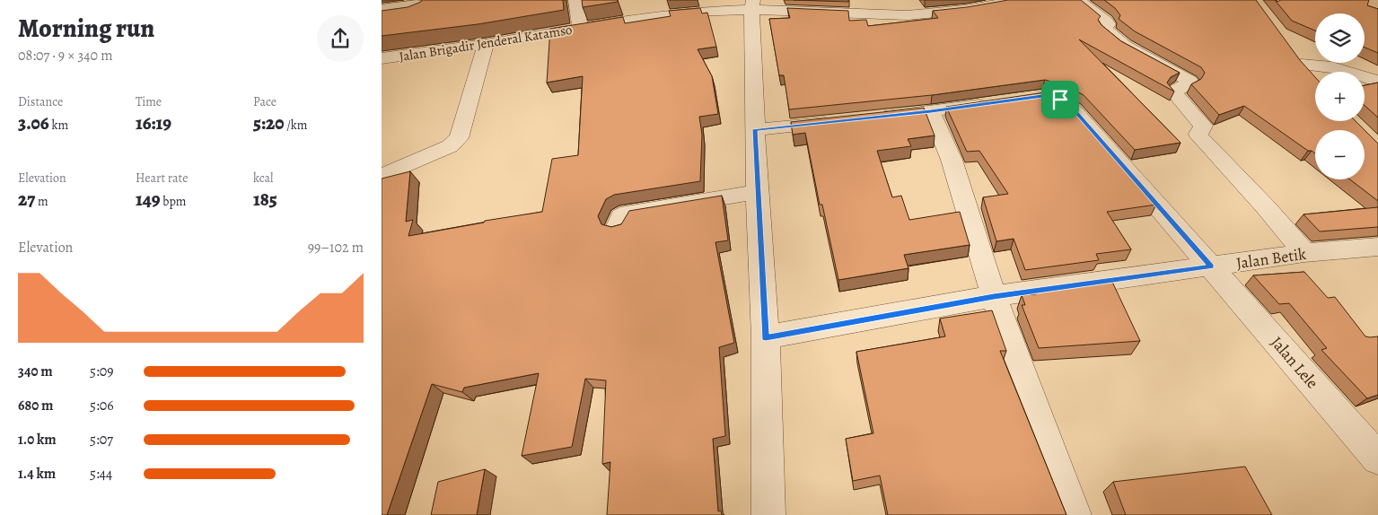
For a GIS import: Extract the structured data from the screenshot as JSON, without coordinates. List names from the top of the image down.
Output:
{
  "streets": {
    "street": ["Jalan Brigadir Jenderal Katamso", "Jalan Betik", "Jalan Lele"]
  },
  "crossings": [
    ["Jalan Betik", "Jalan Lele"]
  ],
  "page": {
    "heading": ["Morning run", "08:07 · 9 × 340 m"],
    "map_buttons": ["+", "−"],
    "stats": [
      ["Distance", "3.06 km"],
      ["Time", "16:19"],
      ["Pace", "5:20 /km"],
      ["Elevation", "27 m"],
      ["Heart rate", "149 bpm"],
      ["kcal", "185"]
    ],
    "chart": ["Elevation", "99–102 m"],
    "list": [
      {
        "name": "340 m",
        "note": "5:09"
      },
      {
        "name": "680 m",
        "note": "5:06"
      },
      {
        "name": "1.0 km",
        "note": "5:07"
      },
      {
        "name": "1.4 km",
        "note": "5:44"
      }
    ]
  }
}
